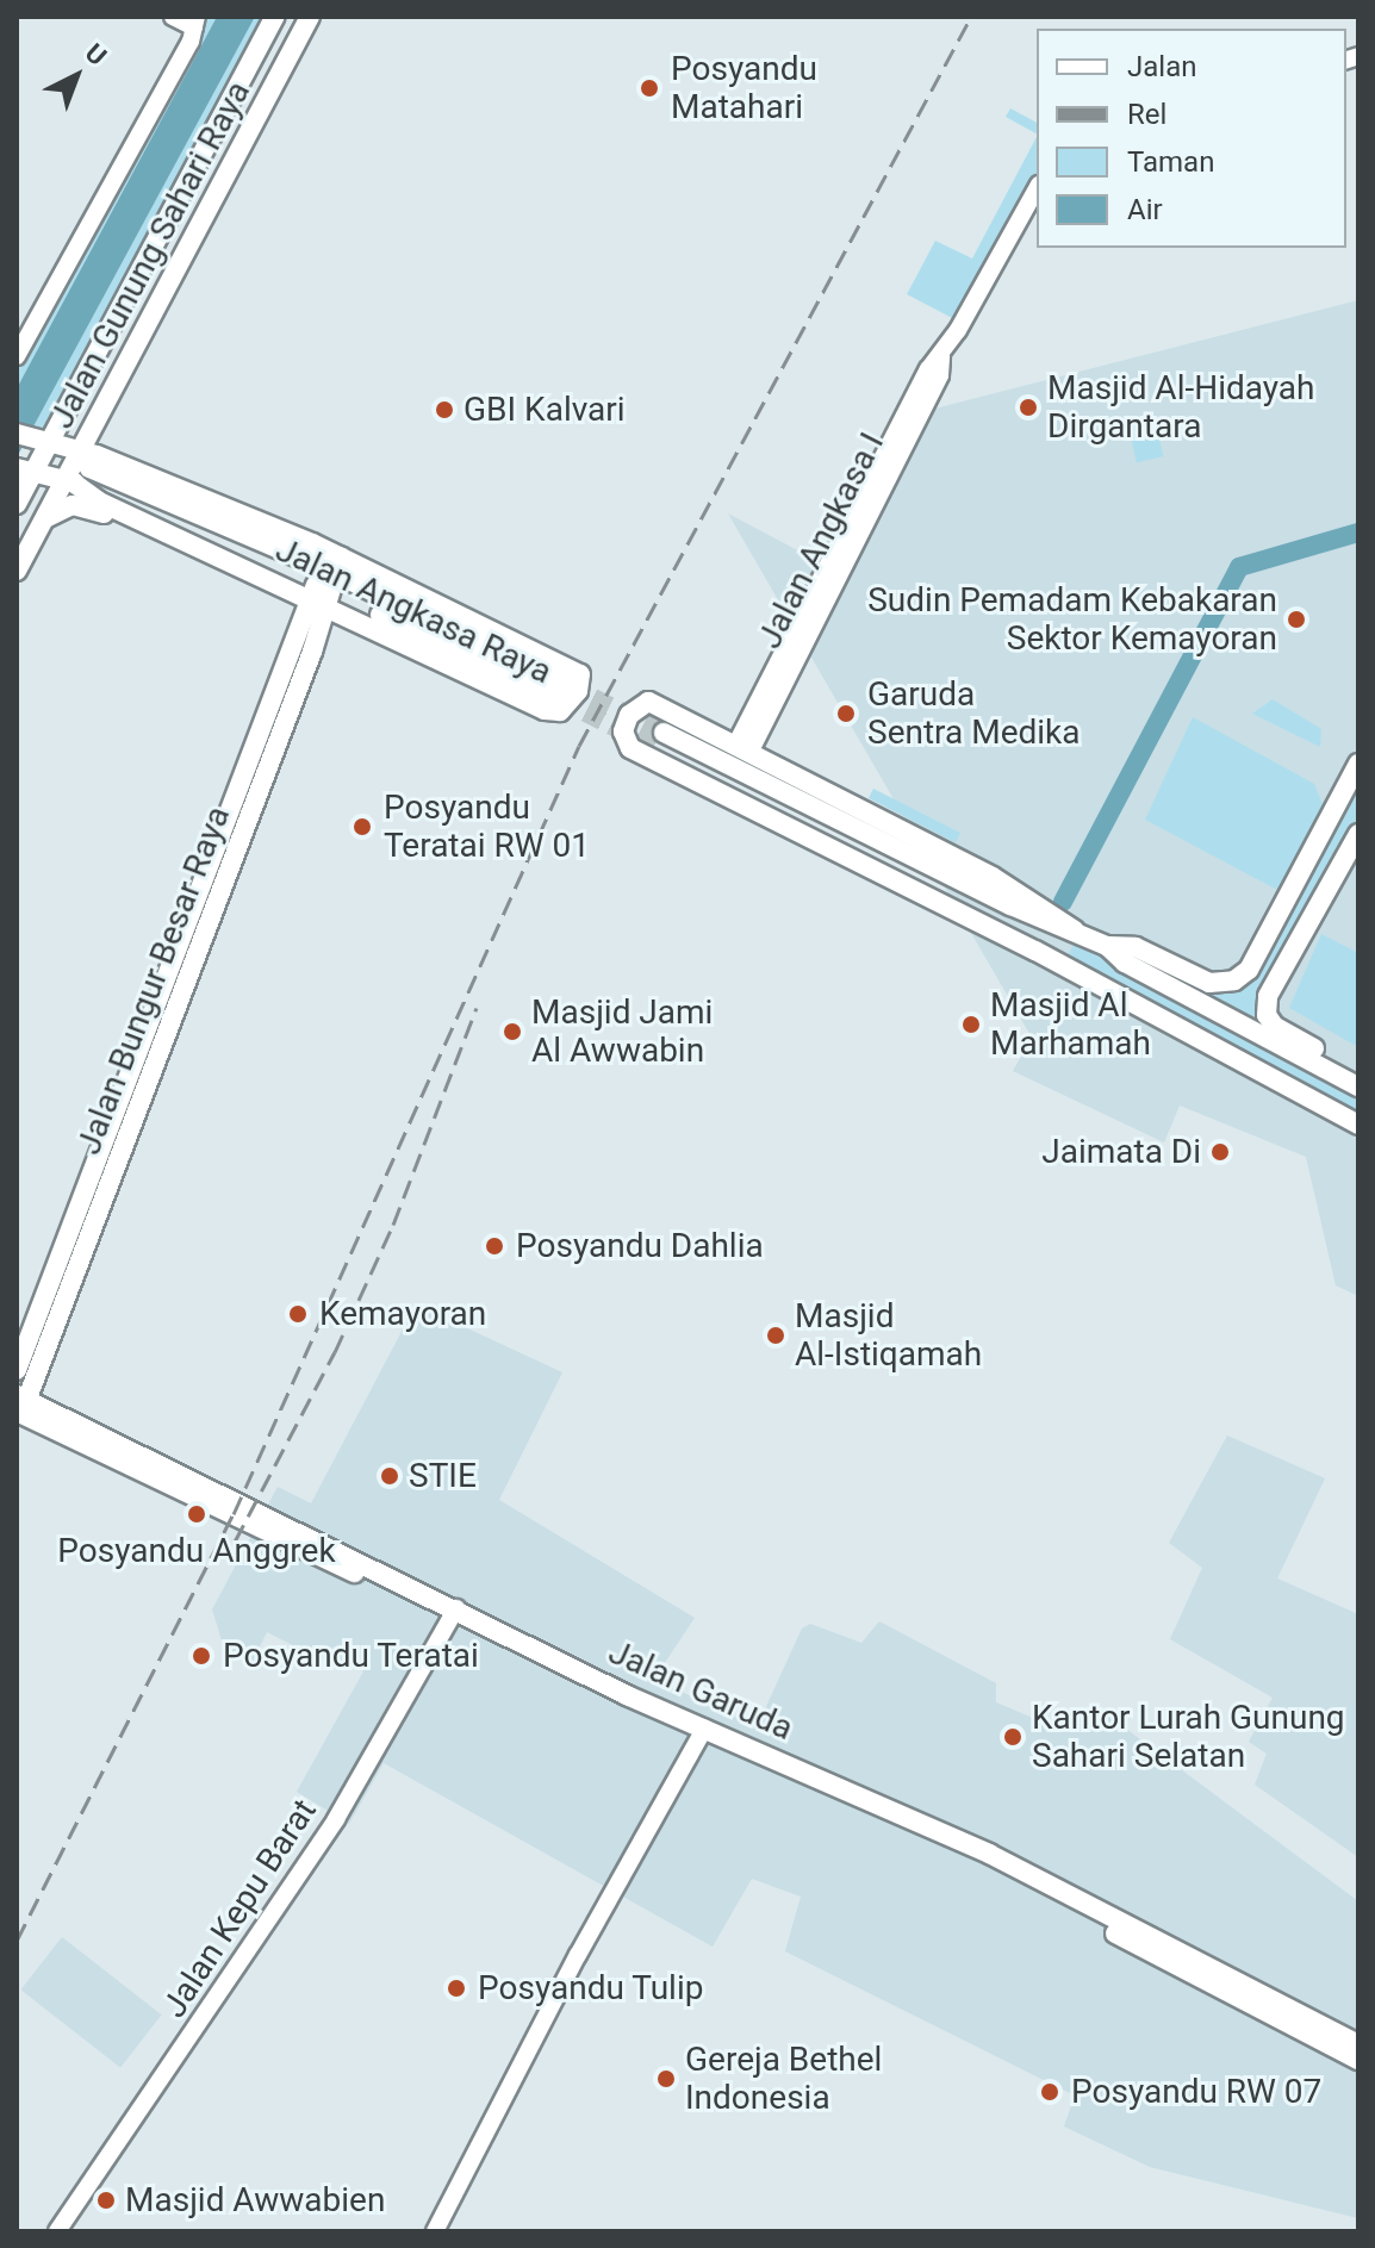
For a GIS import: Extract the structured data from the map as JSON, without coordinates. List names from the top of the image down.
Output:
{
  "streets": {
    "main road": [
      "Jalan Gunung Sahari Raya",
      "Jalan Angkasa Raya",
      "Jalan Bungur Besar Raya",
      "Jalan Garuda"
    ],
    "street": ["Jalan Angkasa I", "Jalan Kepu Barat"]
  },
  "crossings": [
    ["Jalan Gunung Sahari Raya", "Jalan Angkasa Raya"],
    ["Jalan Angkasa Raya", "Jalan Bungur Besar Raya"],
    ["Jalan Bungur Besar Raya", "Jalan Garuda"],
    ["Jalan Garuda", "Jalan Kepu Barat"]
  ],
  "places": [
    "Posyandu Matahari",
    "Masjid Al-Hidayah Dirgantara",
    "GBI Kalvari",
    "Sudin Pemadam Kebakaran Sektor Kemayoran",
    "Garuda Sentra Medika",
    "Posyandu Teratai RW 01",
    "Masjid Al Marhamah",
    "Masjid Jami Al Awwabin",
    "Jaimata Di",
    "Posyandu Dahlia",
    "Kemayoran",
    "Masjid Al-Istiqamah",
    "STIE",
    "Posyandu Anggrek",
    "Posyandu Teratai",
    "Kantor Lurah Gunung Sahari Selatan",
    "Posyandu Tulip",
    "Gereja Bethel Indonesia",
    "Posyandu RW 07",
    "Masjid Awwabien"
  ],
  "legend": [
    "Jalan",
    "Rel",
    "Taman",
    "Air"
  ],
  "north": "top right"
}
